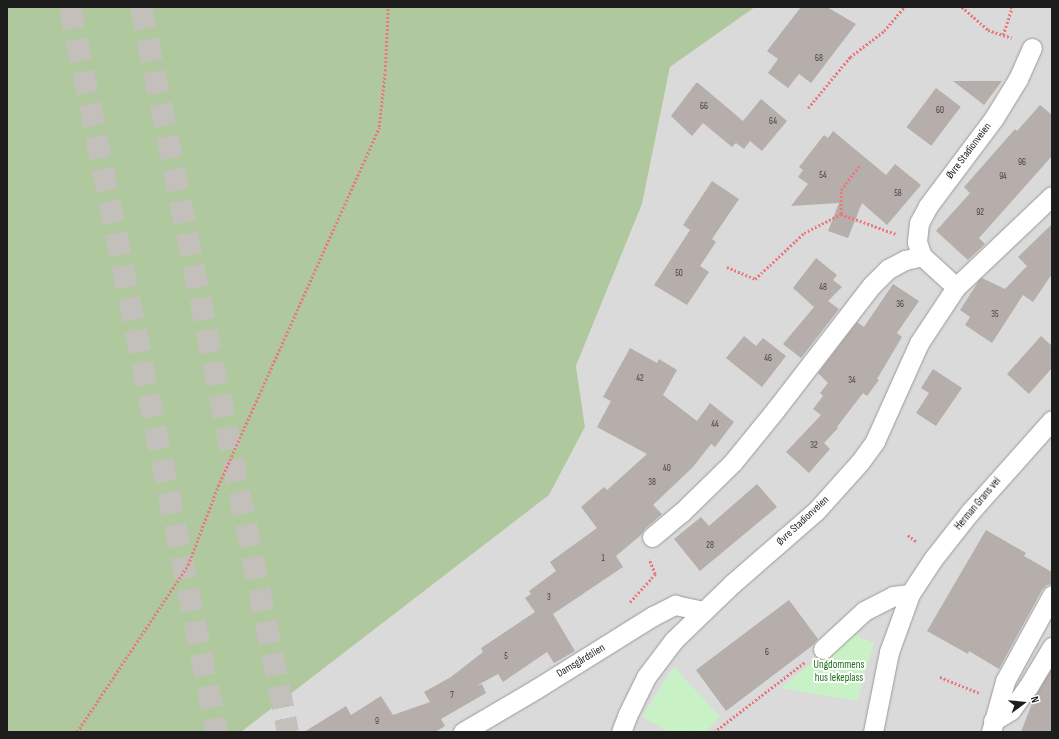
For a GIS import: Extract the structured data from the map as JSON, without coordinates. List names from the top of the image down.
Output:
{
  "streets": {
    "street": ["Øvre Stadionveien", "Herman Grans vei", "Damsgårdslien"]
  },
  "crossings": [
    ["Øvre Stadionveien", "Damsgårdslien"]
  ],
  "parks": ["Ungdommens hus lekeplass"],
  "house_numbers": [
    "68",
    "66",
    "60",
    "64",
    "96",
    "54",
    "94",
    "58",
    "92",
    "50",
    "48",
    "36",
    "35",
    "46",
    "42",
    "34",
    "44",
    "32",
    "40",
    "38",
    "28",
    "1",
    "3",
    "6",
    "5",
    "7",
    "9"
  ],
  "north": "right"
}
